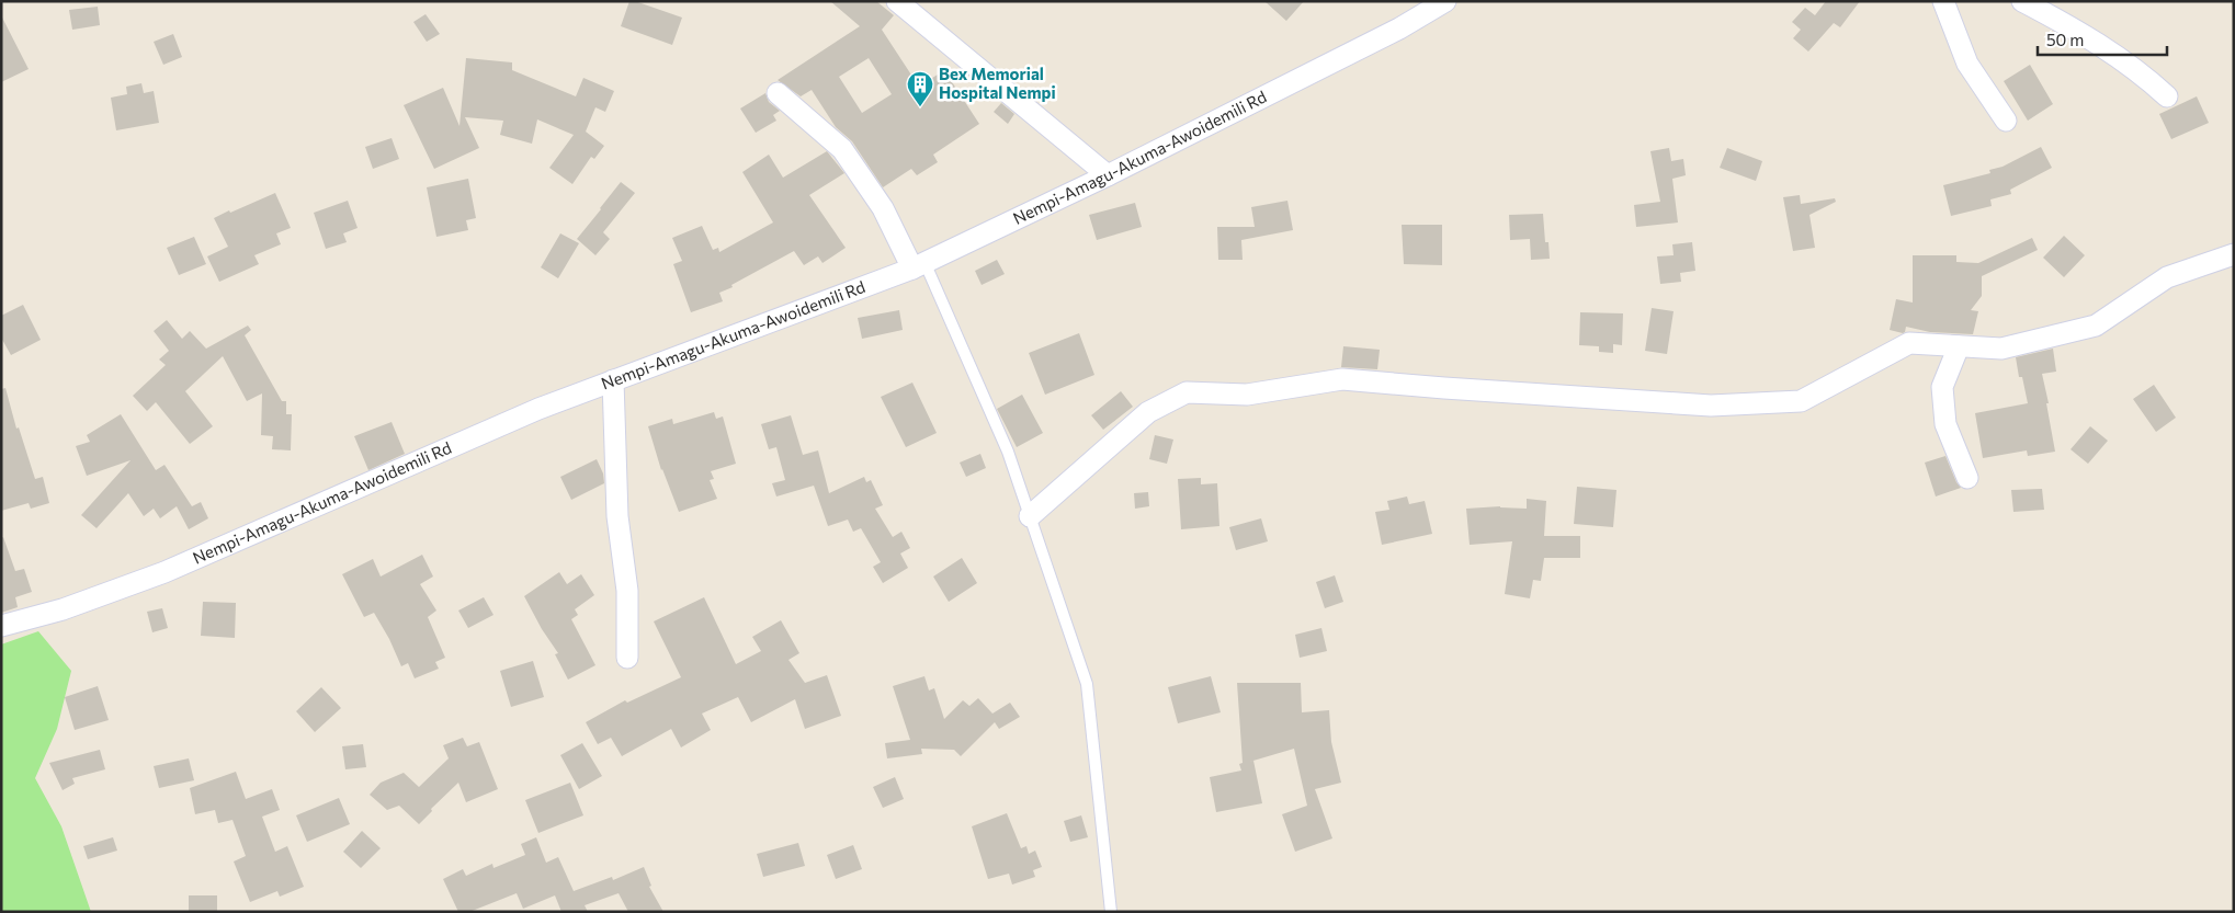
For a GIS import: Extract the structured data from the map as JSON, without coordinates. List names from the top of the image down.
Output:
{
  "streets": {
    "street": ["Nempi-Amagu-Akuma-Awoidemili Rd"]
  },
  "places": {
    "building": ["Bex Memorial Hospital Nempi"]
  },
  "scale_bar": "50 m"
}
